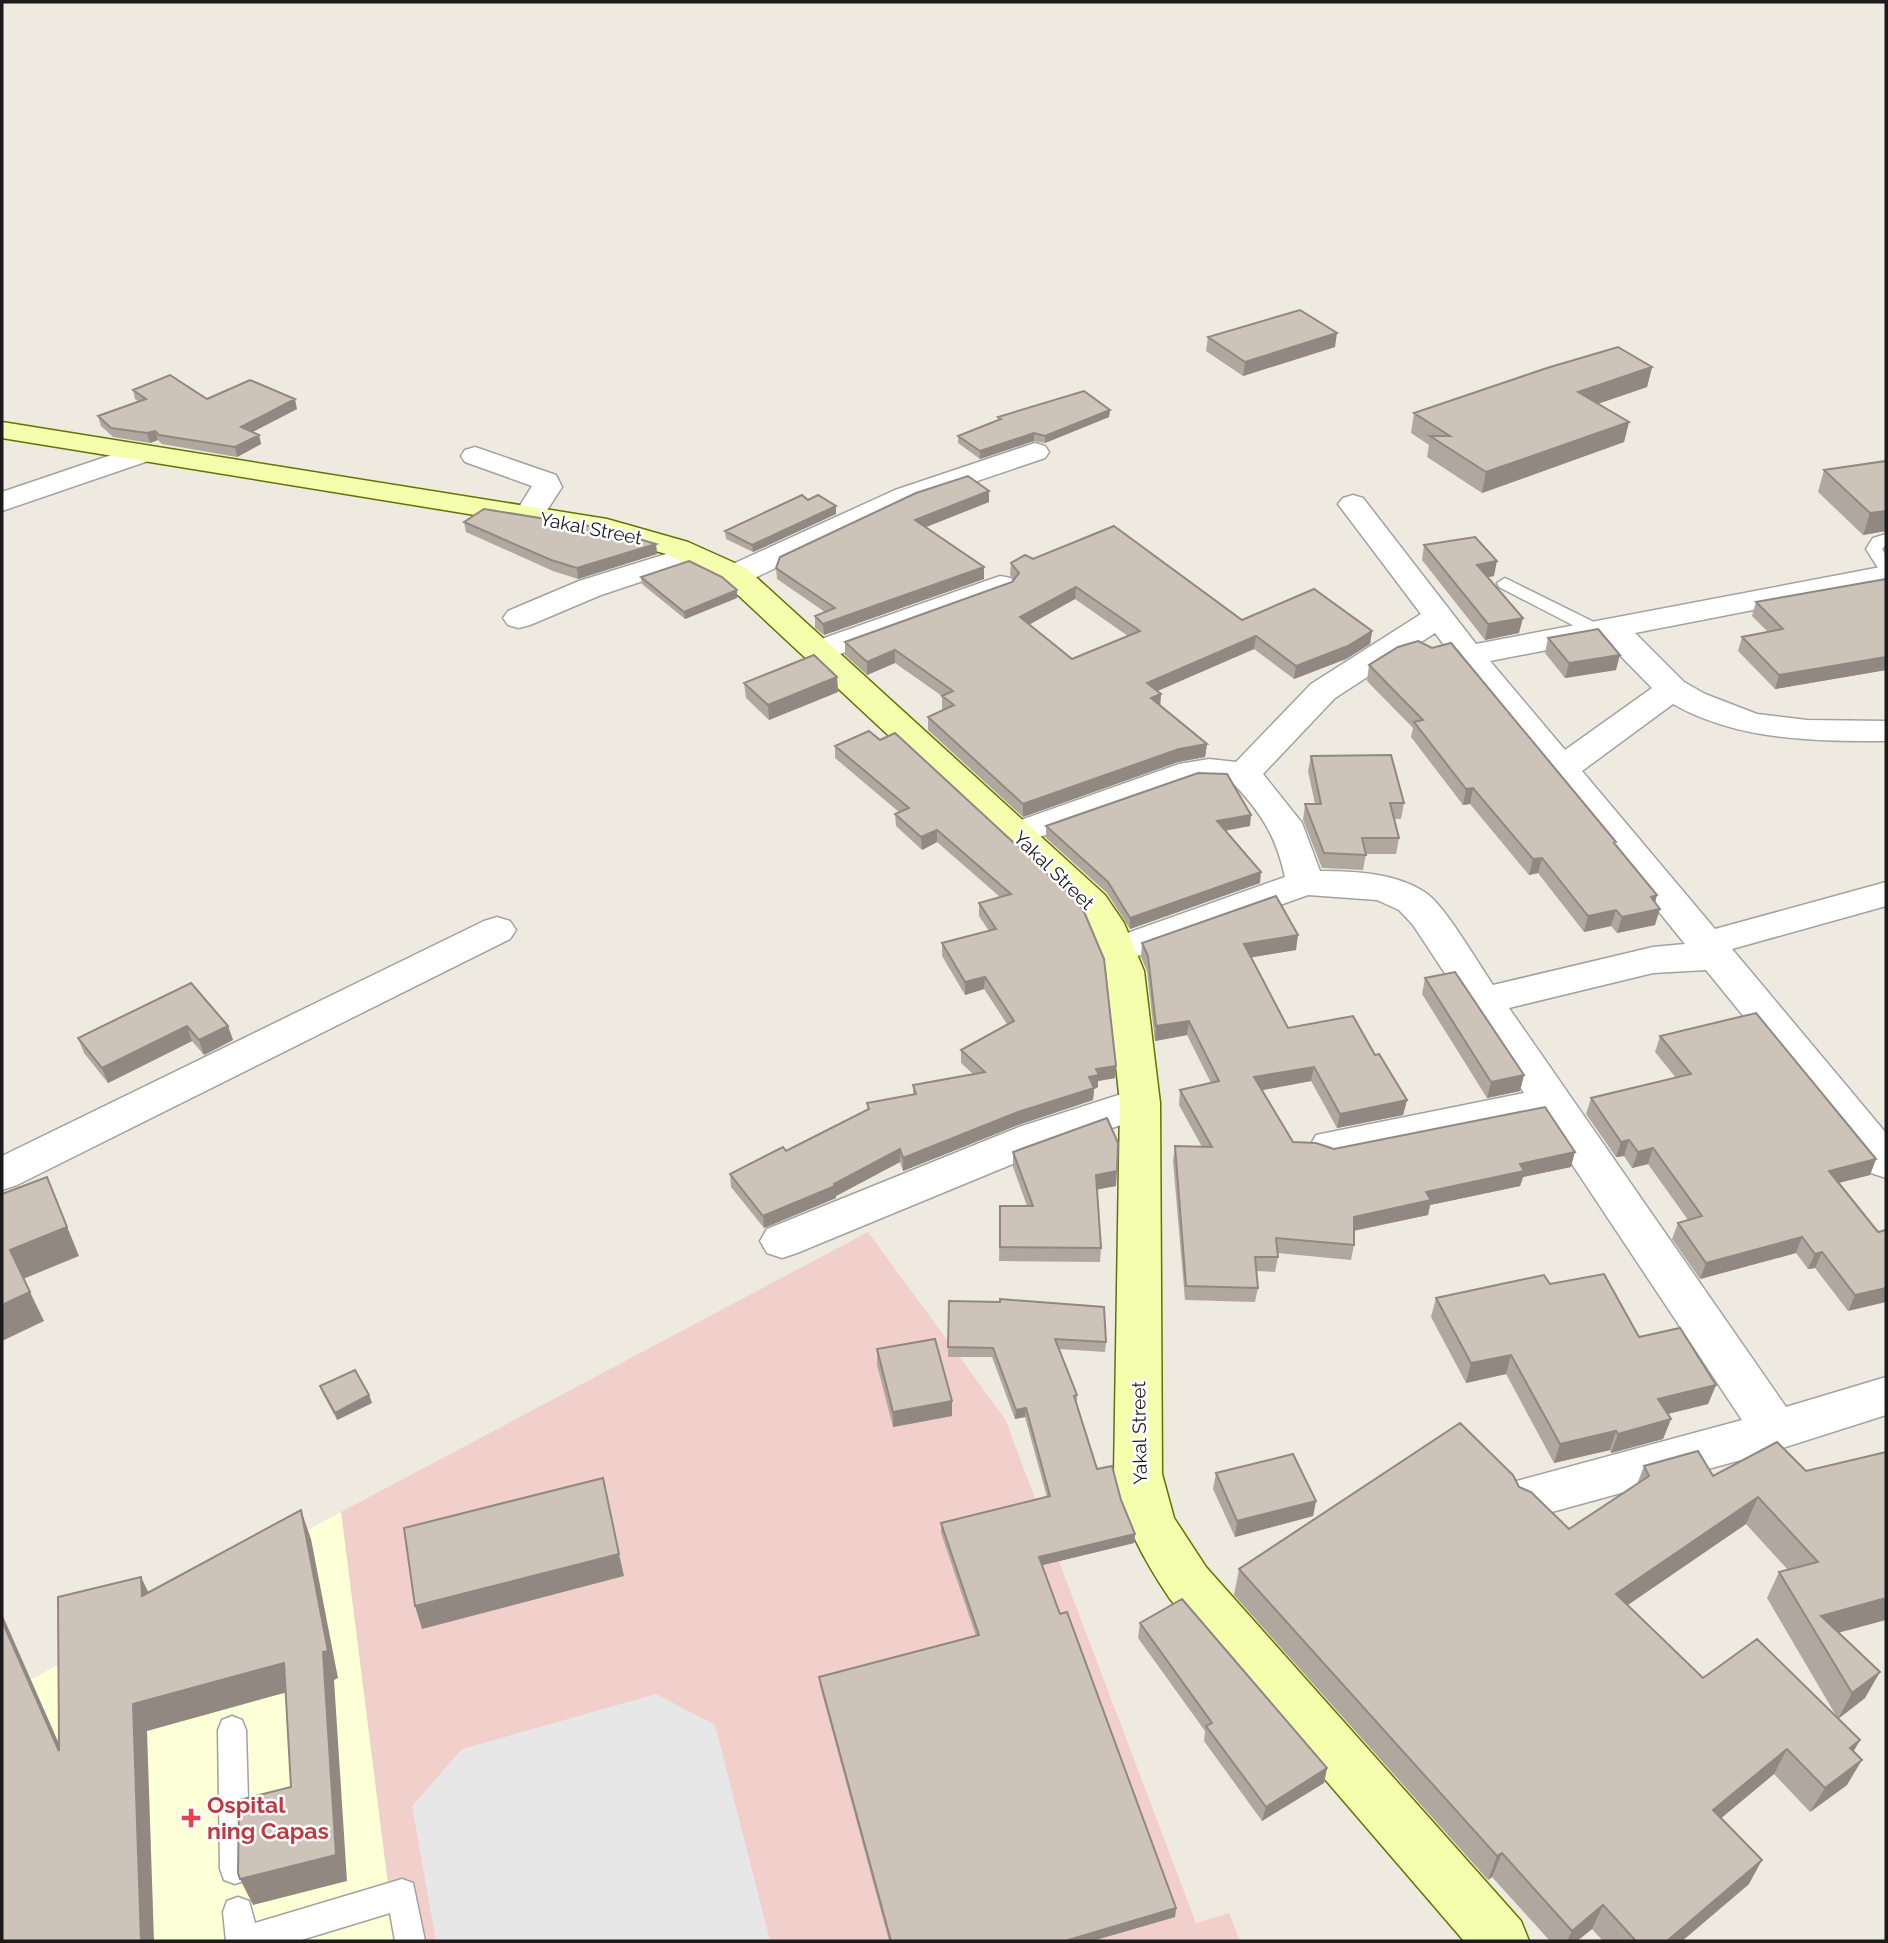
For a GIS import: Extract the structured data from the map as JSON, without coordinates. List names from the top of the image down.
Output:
{
  "streets": {
    "street": ["Yakal Street"]
  },
  "places": {
    "health": ["Ospital ning Capas"]
  }
}
